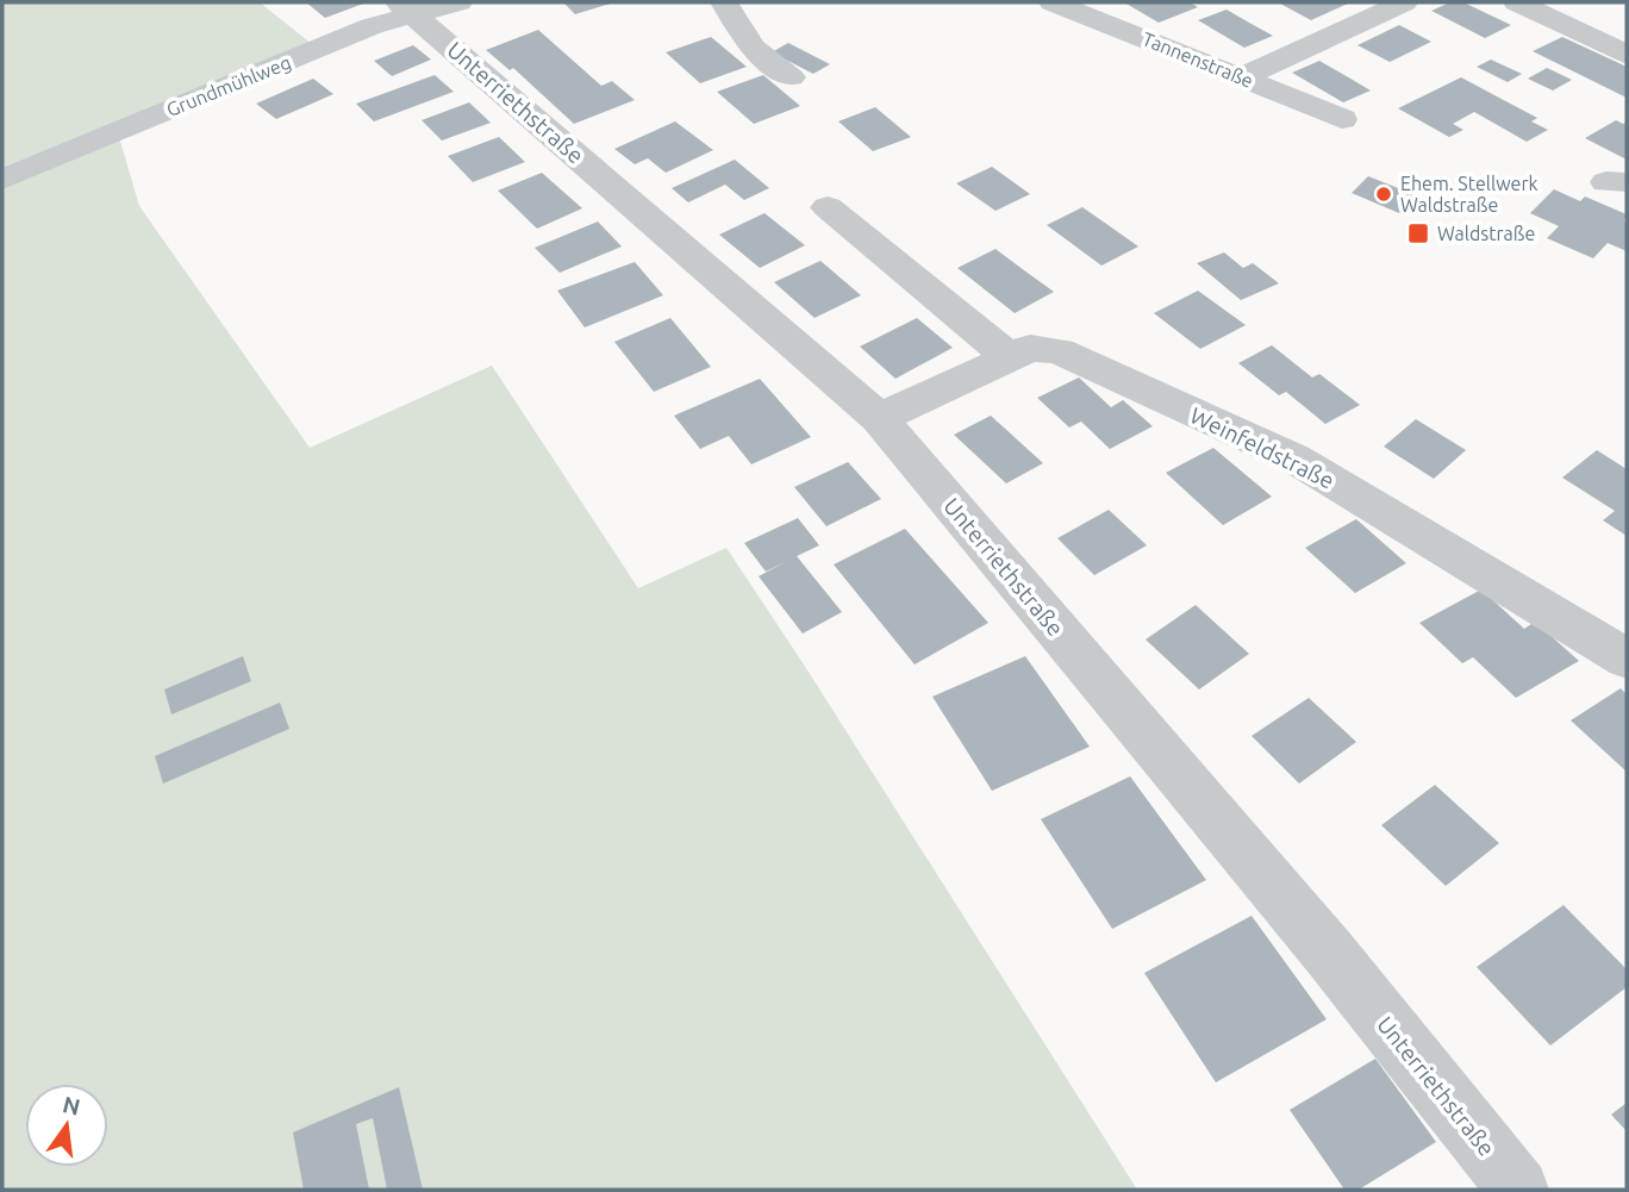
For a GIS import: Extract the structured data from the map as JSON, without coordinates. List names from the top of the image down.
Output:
{
  "streets": {
    "street": [
      "Tannenstraße",
      "Grundmühlweg",
      "Unterriethstraße",
      "Weinfeldstraße"
    ]
  },
  "crossings": [
    ["Grundmühlweg", "Unterriethstraße"],
    ["Unterriethstraße", "Weinfeldstraße"]
  ],
  "places": {
    "other": ["Ehem. Stellwerk Waldstraße"],
    "transit": ["Waldstraße"]
  },
  "north": "top"
}
